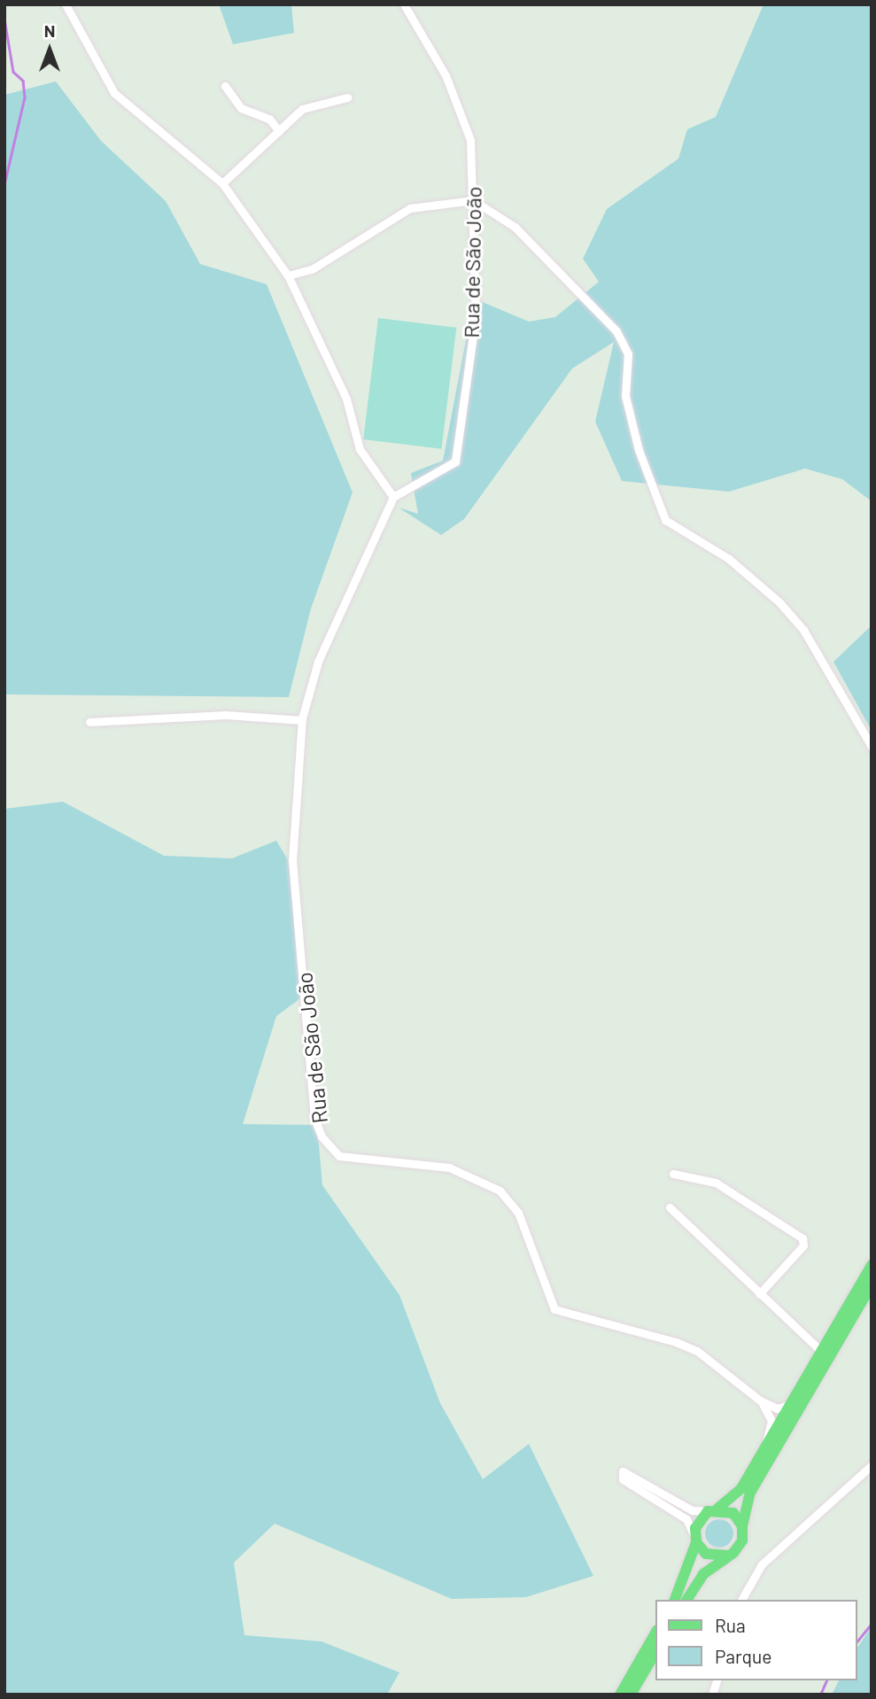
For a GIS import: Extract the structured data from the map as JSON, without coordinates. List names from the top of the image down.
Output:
{
  "streets": {
    "street": ["Rua de São João"]
  },
  "legend": ["Rua", "Parque"],
  "north": "top"
}
